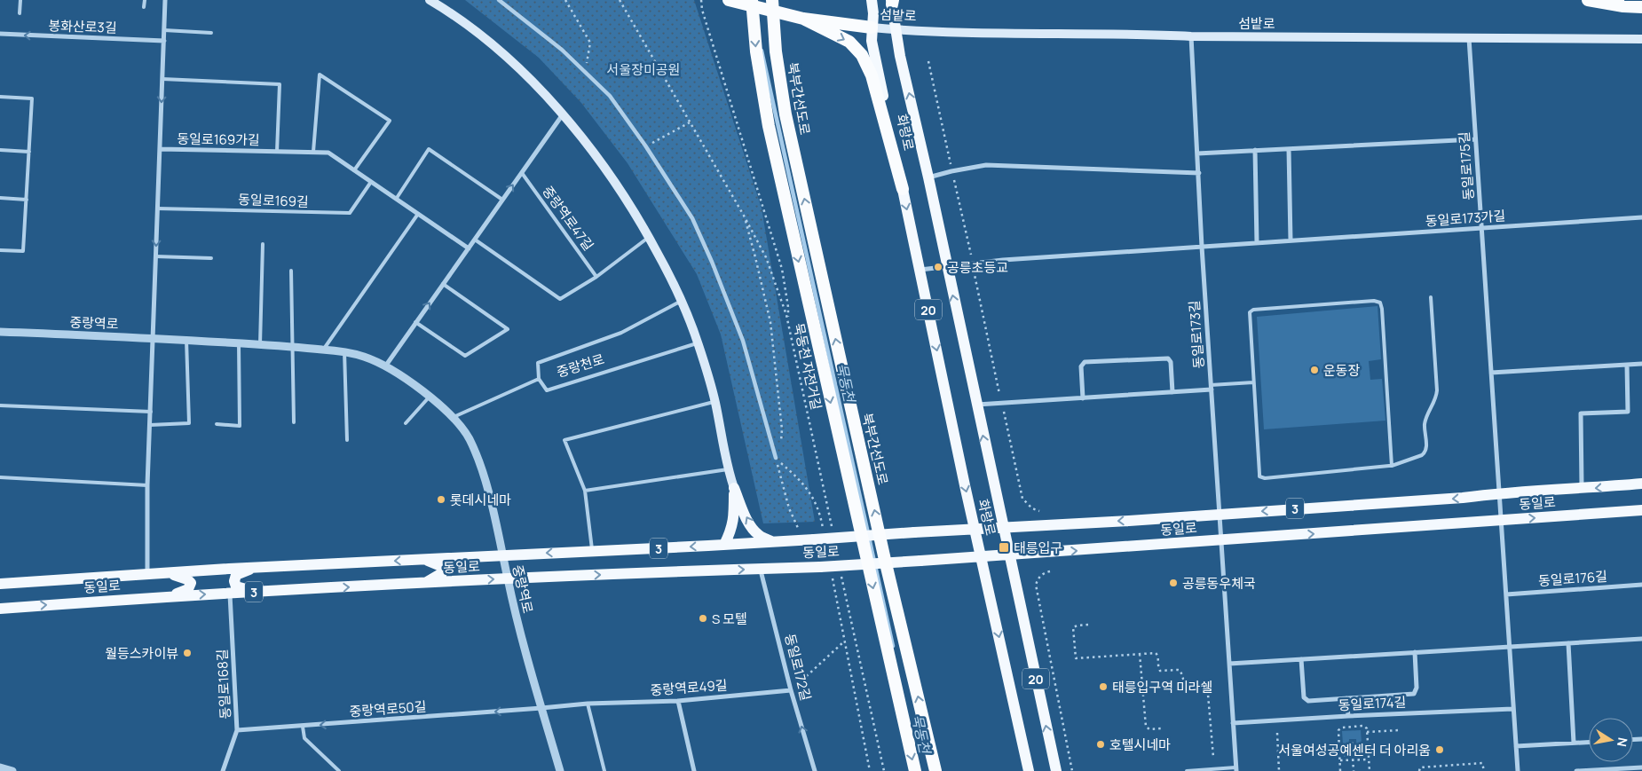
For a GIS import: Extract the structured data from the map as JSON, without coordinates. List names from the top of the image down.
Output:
{
  "streets": {
    "highway": ["북부간선도로"],
    "main road": [
      "섬밭로",
      "화랑로",
      "20",
      "동일로",
      "3"
    ],
    "street": [
      "봉화산로3길",
      "동일로169가길",
      "동일로175길",
      "동일로173가길",
      "중랑역로",
      "동일로173길",
      "동일로176길",
      "동일로172길",
      "동일로168길",
      "중랑역로49길",
      "동일로174길",
      "중랑역로50길"
    ],
    "lane": ["동일로169길", "중랑역로47길", "중랑천로"],
    "path": ["묵동천 자전거길"]
  },
  "crossings": [
    ["섬밭로", "화랑로"],
    ["섬밭로", "동일로175길"],
    ["섬밭로", "동일로173길"],
    ["화랑로", "동일로"],
    ["동일로169가길", "동일로169길"],
    ["동일로175길", "동일로173가길"],
    ["동일로175길", "동일로"],
    ["동일로173가길", "동일로173길"],
    ["중랑역로", "동일로"],
    ["중랑역로", "중랑역로49길"],
    ["중랑역로", "중랑역로50길"],
    ["동일로173길", "동일로"],
    ["동일로", "동일로172길"],
    ["동일로", "동일로168길"],
    ["동일로172길", "중랑역로49길"],
    ["동일로168길", "중랑역로50길"],
    ["중랑역로49길", "중랑역로50길"]
  ],
  "one_way": ["봉화산로3길", "동일로172길", "중랑역로50길"],
  "water": ["묵동천"],
  "parks": ["서울장미공원"],
  "places": {
    "other": [
      "공릉초등교",
      "운동장",
      "롯데시네마",
      "공릉동우체국",
      "S 모텔",
      "월등스카이뷰",
      "태릉입구역 미라쉘",
      "호텔시네마",
      "서울여성공예센터 더 아리움"
    ],
    "transit": ["태릉입구"]
  },
  "north": "right"
}
